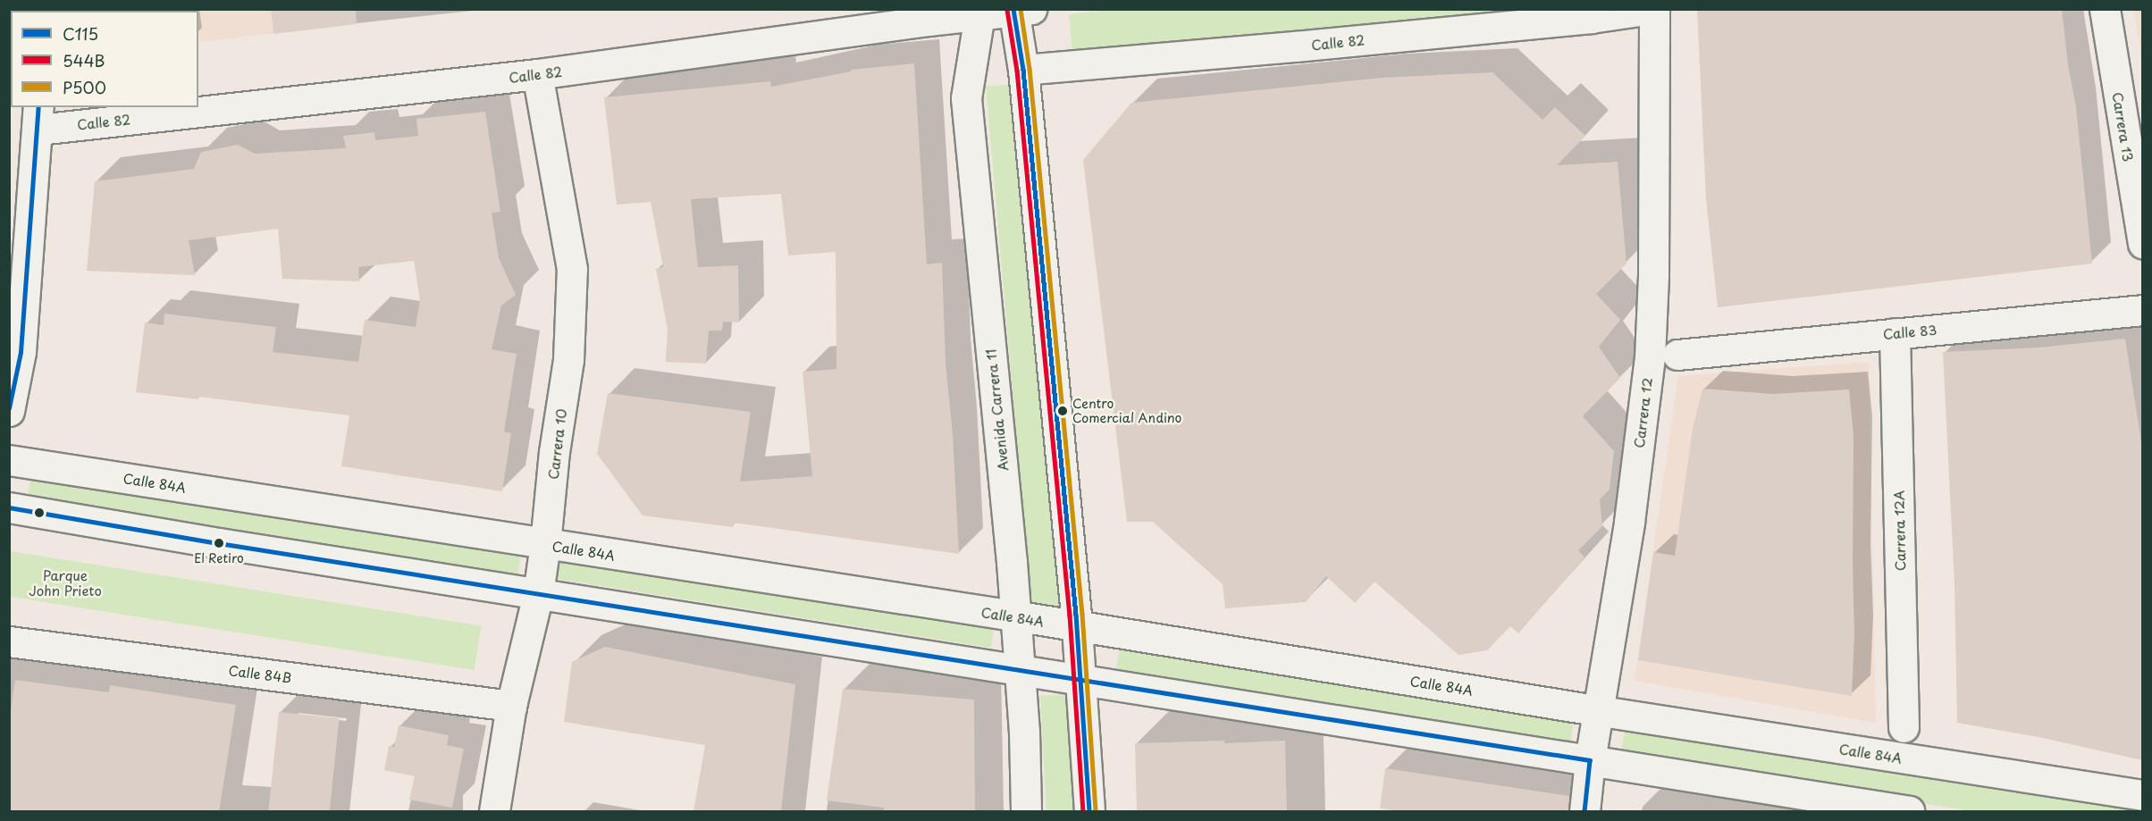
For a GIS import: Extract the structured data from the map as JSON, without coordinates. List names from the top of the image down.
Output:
{
  "streets": {
    "street": [
      "Calle 82",
      "Carrera 13",
      "Calle 83",
      "Avenida Carrera 11",
      "Carrera 12",
      "Carrera 10",
      "Calle 84A",
      "Carrera 12A",
      "Calle 84B"
    ]
  },
  "crossings": [
    ["Calle 82", "Avenida Carrera 11"],
    ["Calle 82", "Carrera 12"],
    ["Calle 82", "Carrera 10"],
    ["Calle 83", "Carrera 12A"],
    ["Avenida Carrera 11", "Calle 84A"],
    ["Carrera 12", "Calle 84A"],
    ["Carrera 10", "Calle 84A"],
    ["Carrera 10", "Calle 84B"]
  ],
  "parks": ["Parque John Prieto"],
  "places": ["Centro Comercial Andino", "El Retiro"],
  "lines": ["transit line C115", "transit line P500", "transit line 544B"],
  "legend": ["C115", "544B", "P500"]
}
